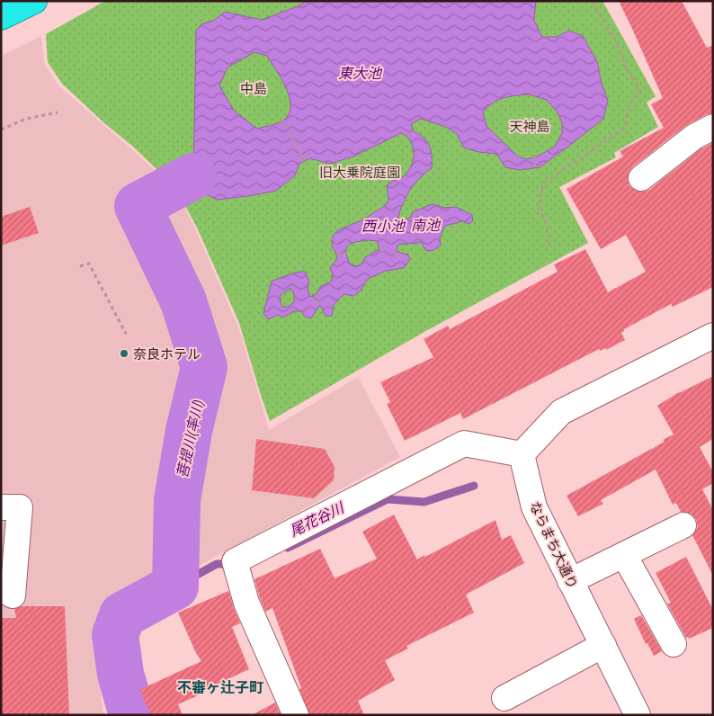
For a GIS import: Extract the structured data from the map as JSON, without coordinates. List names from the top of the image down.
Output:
{
  "streets": {
    "street": ["ならまち大通り"]
  },
  "districts": ["不審ヶ辻子町"],
  "water": [
    "東大池",
    "南池",
    "西小池",
    "菩提川(率川)",
    "尾花谷川"
  ],
  "parks": ["中島", "天神島", "旧大乗院庭園"],
  "places": ["奈良ホテル"]
}
